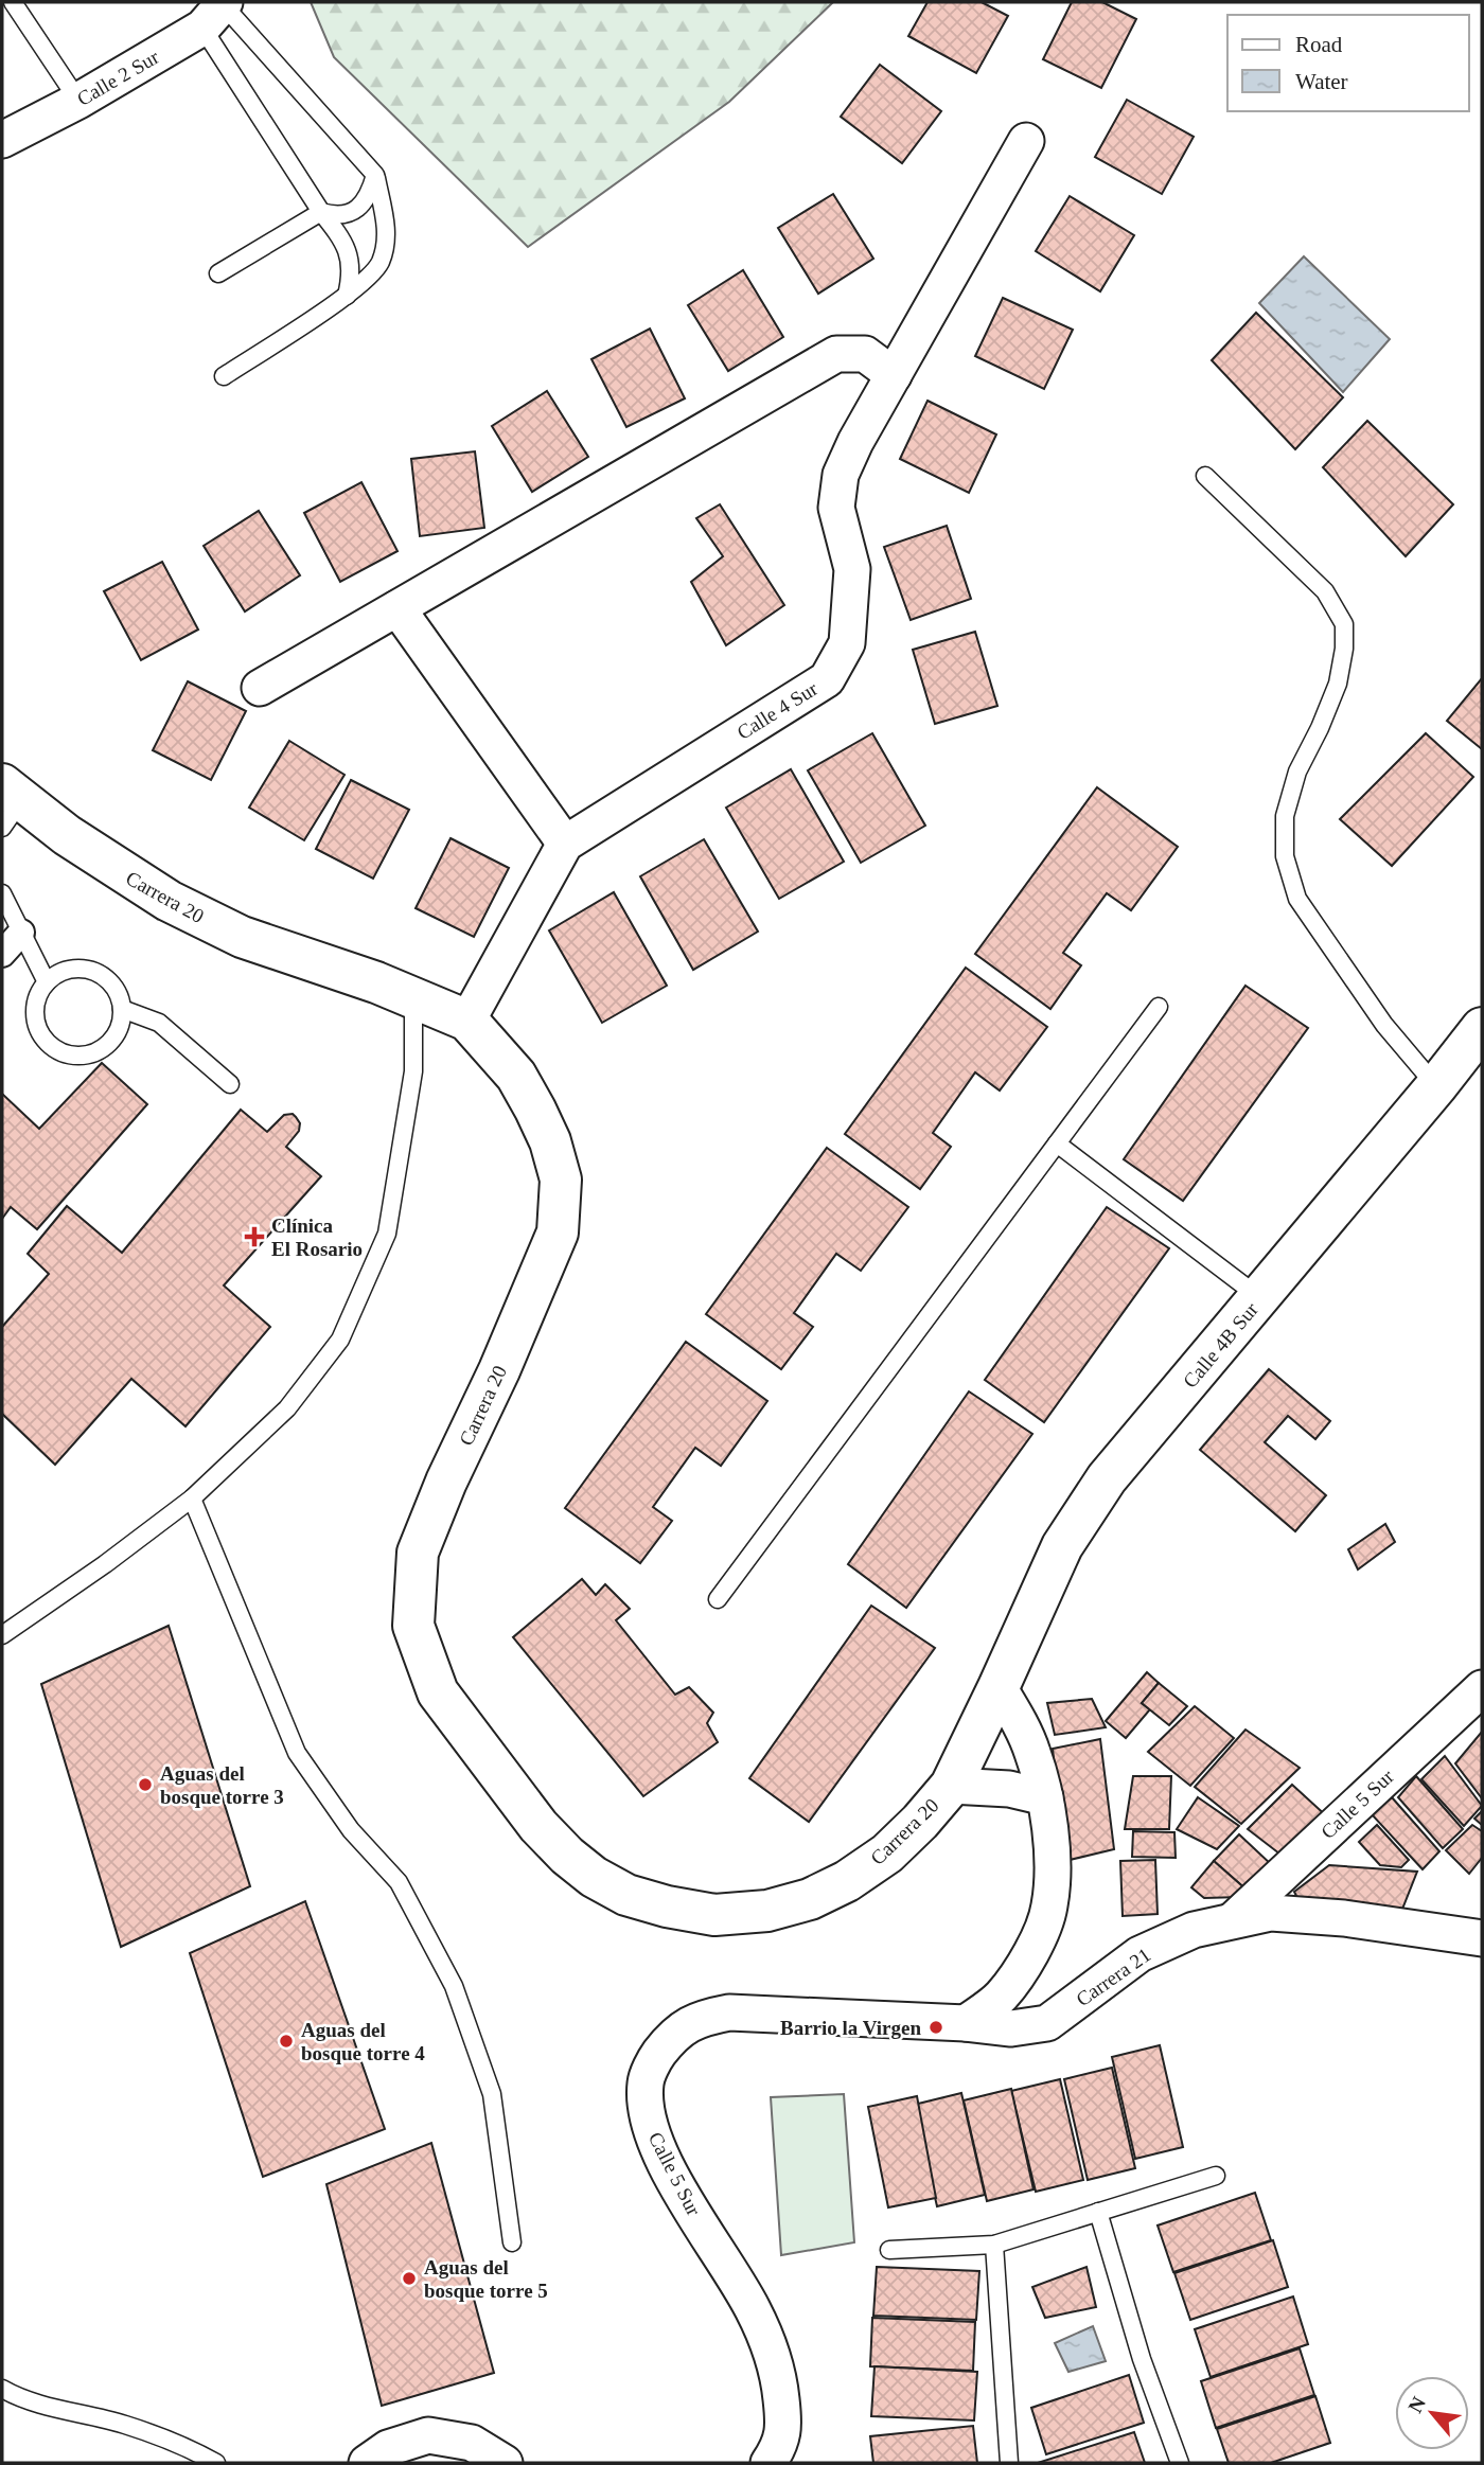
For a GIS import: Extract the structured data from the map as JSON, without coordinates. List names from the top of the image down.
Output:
{
  "streets": {
    "street": [
      "Calle 2 Sur",
      "Calle 4 Sur",
      "Carrera 20",
      "Calle 4B Sur",
      "Calle 5 Sur",
      "Carrera 21"
    ]
  },
  "crossings": [
    ["Calle 4 Sur", "Carrera 20"],
    ["Carrera 20", "Calle 4B Sur"],
    ["Calle 5 Sur", "Carrera 21"]
  ],
  "places": {
    "health": ["Clínica El Rosario"],
    "other": [
      "Aguas del bosque torre 3",
      "Barrio la Virgen",
      "Aguas del bosque torre 4",
      "Aguas del bosque torre 5"
    ]
  },
  "legend": ["Road", "Water"],
  "north": "top left"
}
